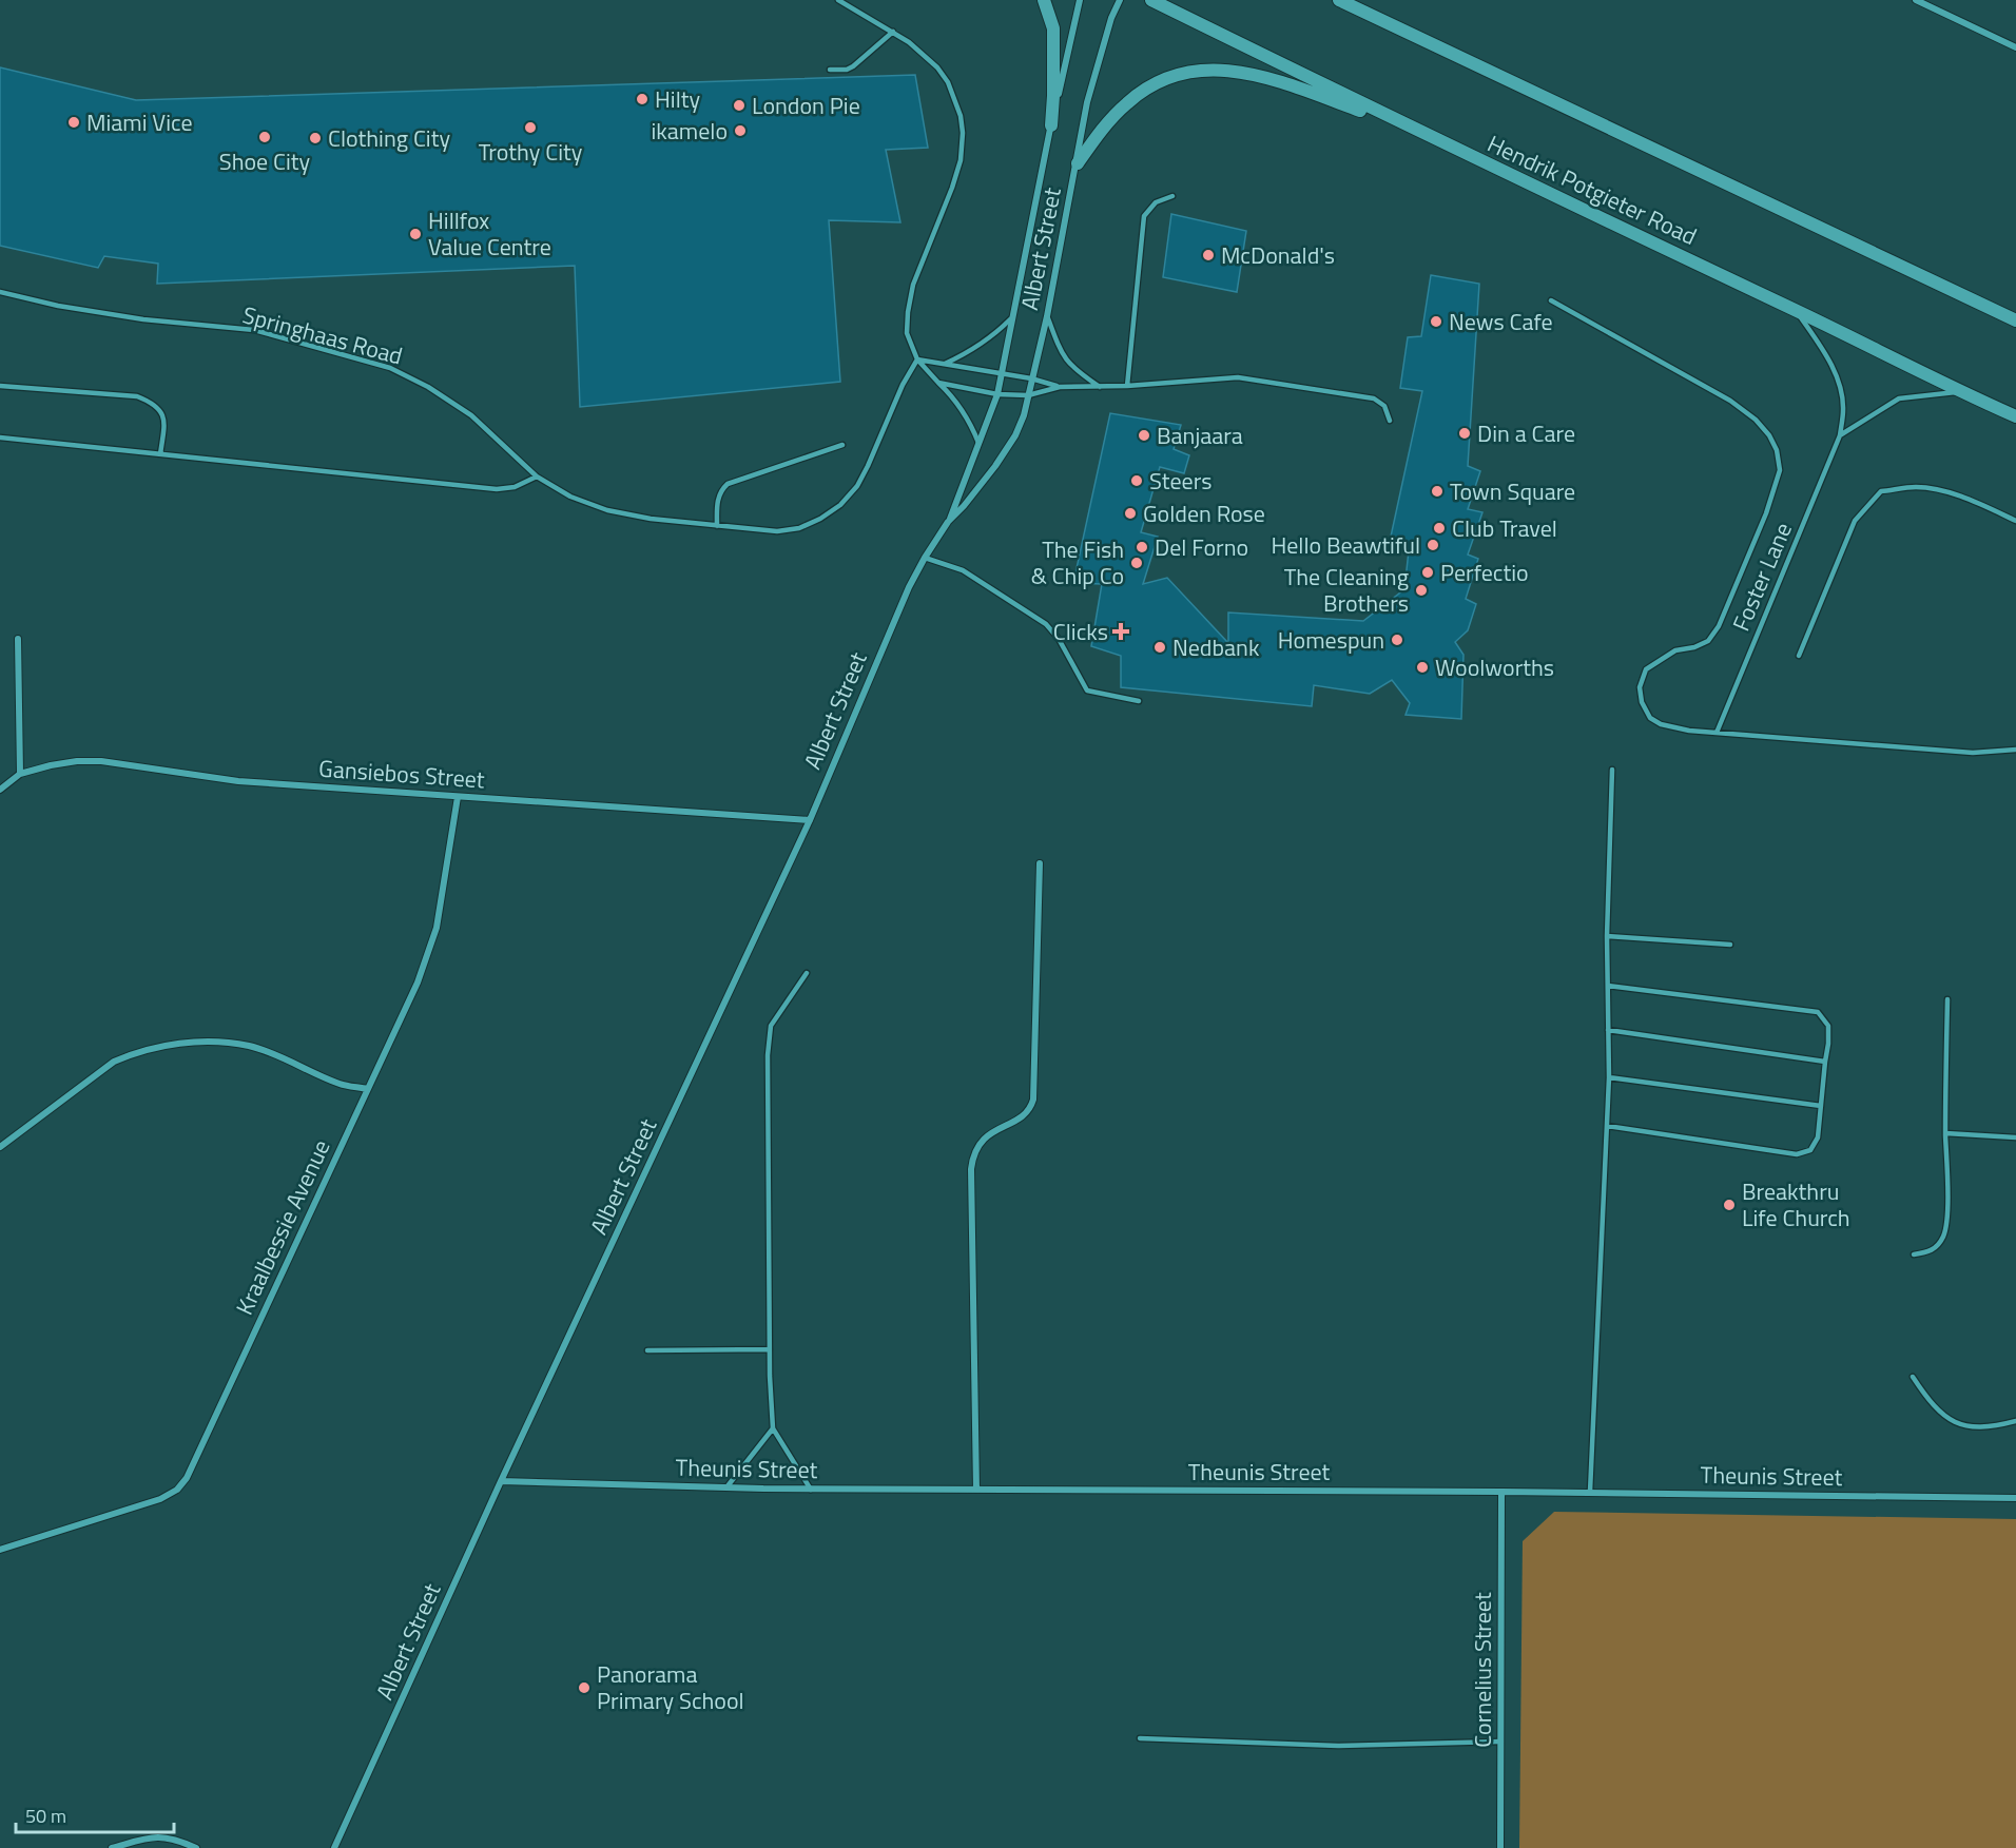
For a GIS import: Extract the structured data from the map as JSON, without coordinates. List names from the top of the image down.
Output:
{
  "streets": {
    "main road": ["Hendrik Potgieter Road"],
    "street": [
      "Albert Street",
      "Gansiebos Street",
      "Kraalbessie Avenue",
      "Theunis Street",
      "Cornelius Street"
    ],
    "lane": ["Springhaas Road", "Foster Lane"]
  },
  "crossings": [
    ["Hendrik Potgieter Road", "Foster Lane"],
    ["Albert Street", "Gansiebos Street"],
    ["Albert Street", "Theunis Street"],
    ["Gansiebos Street", "Kraalbessie Avenue"],
    ["Theunis Street", "Cornelius Street"]
  ],
  "places": {
    "other": [
      "Hilty",
      "London Pie",
      "Miami Vice",
      "Trothy City",
      "ikamelo",
      "Shoe City",
      "Clothing City",
      "Hillfox Value Centre",
      "McDonald's",
      "News Cafe",
      "Din a Care",
      "Banjaara",
      "Steers",
      "Town Square",
      "Golden Rose",
      "Club Travel",
      "Hello Beawtiful",
      "Del Forno",
      "The Fish & Chip Co",
      "Perfectio",
      "The Cleaning Brothers",
      "Homespun",
      "Nedbank",
      "Woolworths",
      "Breakthru Life Church",
      "Panorama Primary School"
    ],
    "health": ["Clicks"]
  },
  "scale_bar": "50 m"
}
